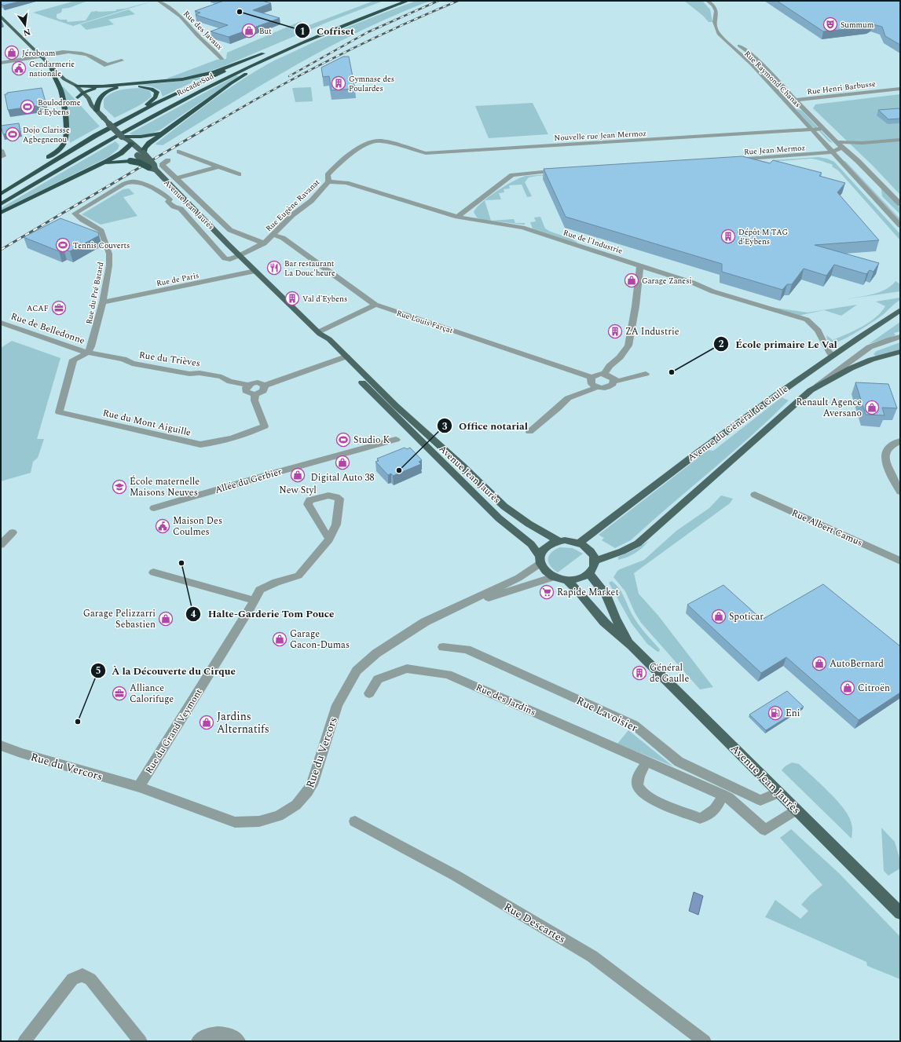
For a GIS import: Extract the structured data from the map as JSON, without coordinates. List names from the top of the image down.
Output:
{
  "streets": {
    "highway": ["Rocade Sud"],
    "main road": ["Avenue Jean Jaurès", "Avenue du Général de Gaulle"],
    "street": [
      "Rue des Javaux",
      "Rue Raymond Chanas",
      "Rue Henri Barbusse",
      "Nouvelle rue Jean Mermoz",
      "Rue Jean Mermoz",
      "Rue Eugène Ravanat",
      "Rue de l'Industrie",
      "Rue de Paris",
      "Rue du Pré Batard",
      "Rue Louis Farçat",
      "Rue de Belledonne",
      "Rue du Trièves",
      "Rue du Mont Aiguille",
      "Allée du Gerbier",
      "Rue Albert Camus",
      "Rue des Jardins",
      "Rue Lavoisier",
      "Rue du Grand Veymont",
      "Rue du Vercors",
      "Rue Descartes"
    ]
  },
  "crossings": [
    ["Rue Raymond Chanas", "Rue Henri Barbusse"],
    ["Rue Raymond Chanas", "Nouvelle rue Jean Mermoz"],
    ["Rue Raymond Chanas", "Rue Jean Mermoz"],
    ["Nouvelle rue Jean Mermoz", "Rue Eugène Ravanat"],
    ["Avenue Jean Jaurès", "Rue Eugène Ravanat"],
    ["Avenue Jean Jaurès", "Rue de Paris"],
    ["Avenue Jean Jaurès", "Rue du Pré Batard"],
    ["Avenue Jean Jaurès", "Rue du Trièves"],
    ["Avenue Jean Jaurès", "Avenue du Général de Gaulle"],
    ["Avenue Jean Jaurès", "Rue des Jardins"],
    ["Avenue Jean Jaurès", "Rue Lavoisier"],
    ["Avenue Jean Jaurès", "Rue du Vercors"],
    ["Rue Eugène Ravanat", "Rue de l'Industrie"],
    ["Rue Eugène Ravanat", "Rue Louis Farçat"],
    ["Rue de l'Industrie", "Avenue du Général de Gaulle"],
    ["Rue de Paris", "Rue du Pré Batard"],
    ["Rue du Pré Batard", "Rue de Belledonne"],
    ["Rue du Pré Batard", "Rue du Trièves"],
    ["Rue du Pré Batard", "Rue du Mont Aiguille"],
    ["Rue de Belledonne", "Rue du Trièves"],
    ["Rue de Belledonne", "Rue du Mont Aiguille"],
    ["Rue du Trièves", "Rue du Mont Aiguille"],
    ["Avenue du Général de Gaulle", "Rue du Vercors"],
    ["Rue du Grand Veymont", "Rue du Vercors"]
  ],
  "places": {
    "other": [
      "Cofriset",
      "École primaire Le Val",
      "Office notarial",
      "Halte-Garderie Tom Pouce",
      "À la Découverte du Cirque"
    ],
    "theatre": ["Summum"],
    "shop": [
      "But",
      "Jéroboam",
      "Garage Zanesi",
      "Renault Agence Aversano",
      "Digital Auto 38",
      "New Styl",
      "Spoticar",
      "Garage Pelizzarri Sebastien",
      "Garage Gacon-Dumas",
      "AutoBernard",
      "Citroën",
      "Jardins Alternatifs"
    ],
    "public building": ["Gendarmerie nationale", "Maison Des Coulmes"],
    "building": [
      "Gymnase des Poulardes",
      "Dépôt M TAG d'Eybens",
      "Val d'Eybens",
      "ZA Industrie",
      "Général de Gaulle"
    ],
    "sports": [
      "Boulodrome d'Eybens",
      "Dojo Clarisse Agbegnenou",
      "Tennis Couverts",
      "Studio K"
    ],
    "restaurant": ["Bar restaurant La Douc'heure"],
    "office": ["ACAF", "Alliance Calorifuge"],
    "school or university": ["École maternelle Maisons Neuves"],
    "supermarket": ["Rapide Market"],
    "fuel station": ["Eni"]
  },
  "north": "bottom"
}
